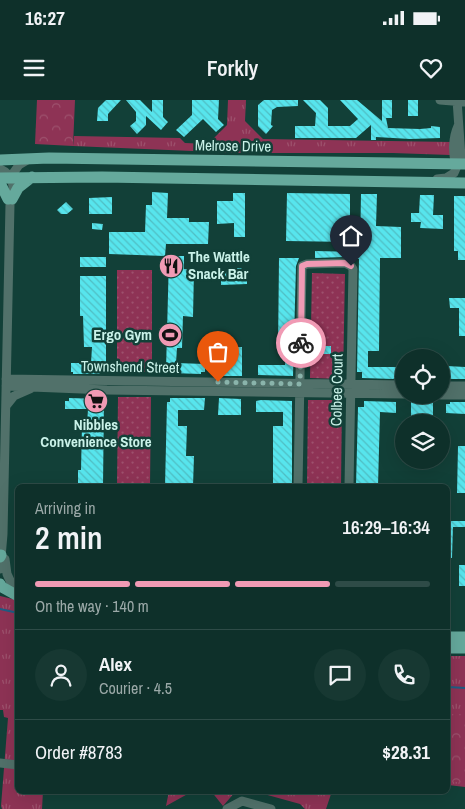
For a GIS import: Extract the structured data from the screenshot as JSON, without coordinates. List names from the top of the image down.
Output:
{
  "streets": {
    "main road": ["Melrose Drive"],
    "street": ["Townshend Street", "Colbee Court"]
  },
  "crossings": [
    ["Townshend Street", "Colbee Court"]
  ],
  "places": {
    "restaurant": ["The Wattle Snack Bar"],
    "sports": ["Ergo Gym"],
    "supermarket": ["Nibbles Convenience Store"]
  },
  "page": {
    "status": "16:27",
    "header": "Forkly",
    "heading": ["2 min", "Arriving in", "16:29–16:34"],
    "panel": [
      "Alex",
      "Courier · 4.5",
      "Order #8783",
      "$28.31"
    ],
    "bar": "On the way · 140 m"
  }
}
